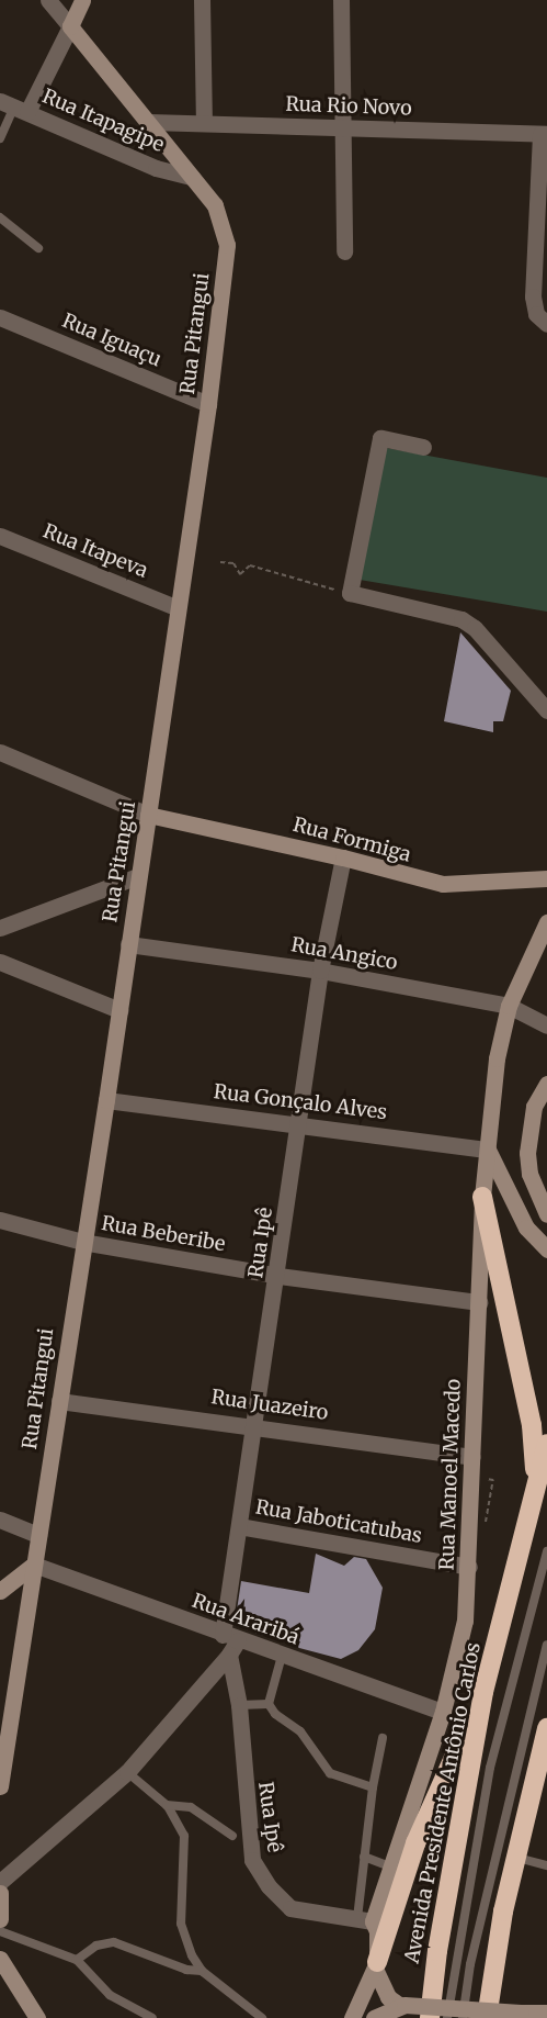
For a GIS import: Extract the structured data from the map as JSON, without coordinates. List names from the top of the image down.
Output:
{
  "streets": {
    "highway": ["Avenida Presidente Antônio Carlos"],
    "street": [
      "Rua Rio Novo",
      "Rua Itapagipe",
      "Rua Pitangui",
      "Rua Iguaçu",
      "Rua Itapeva",
      "Rua Formiga",
      "Rua Angico",
      "Rua Gonçalo Alves",
      "Rua Beberibe",
      "Rua Ipê",
      "Rua Juazeiro",
      "Rua Manoel Macedo",
      "Rua Jaboticatubas",
      "Rua Araribá"
    ]
  },
  "crossings": [
    ["Rua Rio Novo", "Rua Pitangui"],
    ["Rua Itapagipe", "Rua Pitangui"],
    ["Rua Pitangui", "Rua Iguaçu"],
    ["Rua Pitangui", "Rua Itapeva"],
    ["Rua Pitangui", "Rua Formiga"],
    ["Rua Pitangui", "Rua Angico"],
    ["Rua Pitangui", "Rua Gonçalo Alves"],
    ["Rua Pitangui", "Rua Beberibe"],
    ["Rua Pitangui", "Rua Juazeiro"],
    ["Rua Pitangui", "Rua Araribá"],
    ["Rua Formiga", "Rua Ipê"],
    ["Rua Angico", "Rua Ipê"],
    ["Rua Angico", "Rua Manoel Macedo"],
    ["Rua Gonçalo Alves", "Rua Ipê"],
    ["Rua Gonçalo Alves", "Rua Manoel Macedo"],
    ["Rua Beberibe", "Rua Ipê"],
    ["Rua Beberibe", "Rua Manoel Macedo"],
    ["Rua Ipê", "Rua Juazeiro"],
    ["Rua Ipê", "Rua Manoel Macedo"],
    ["Rua Ipê", "Rua Jaboticatubas"],
    ["Rua Ipê", "Rua Araribá"],
    ["Rua Juazeiro", "Rua Manoel Macedo"],
    ["Rua Manoel Macedo", "Rua Jaboticatubas"],
    ["Rua Manoel Macedo", "Rua Araribá"]
  ]
}
